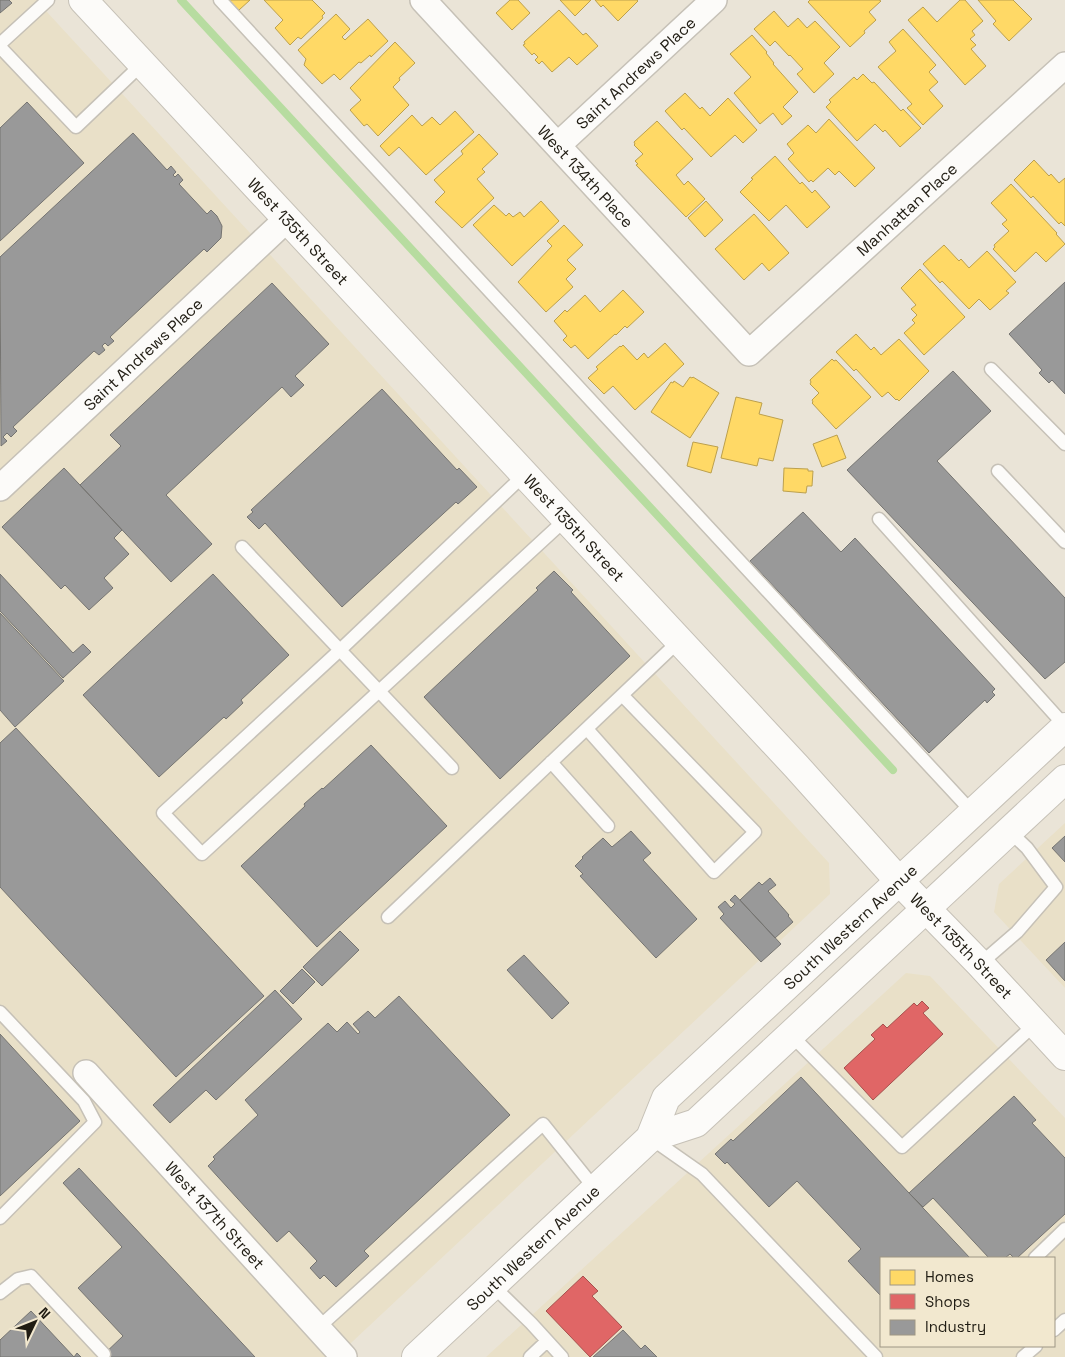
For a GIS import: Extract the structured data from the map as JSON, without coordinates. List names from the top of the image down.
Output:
{
  "streets": {
    "main road": ["West 135th Street", "South Western Avenue"],
    "street": [
      "Saint Andrews Place",
      "West 134th Place",
      "Manhattan Place",
      "West 137th Street"
    ]
  },
  "crossings": [
    ["Saint Andrews Place", "West 134th Place"],
    ["Saint Andrews Place", "West 135th Street"],
    ["West 134th Place", "Manhattan Place"],
    ["West 135th Street", "South Western Avenue"]
  ],
  "legend": ["Homes", "Shops", "Industry"],
  "north": "top right"
}
